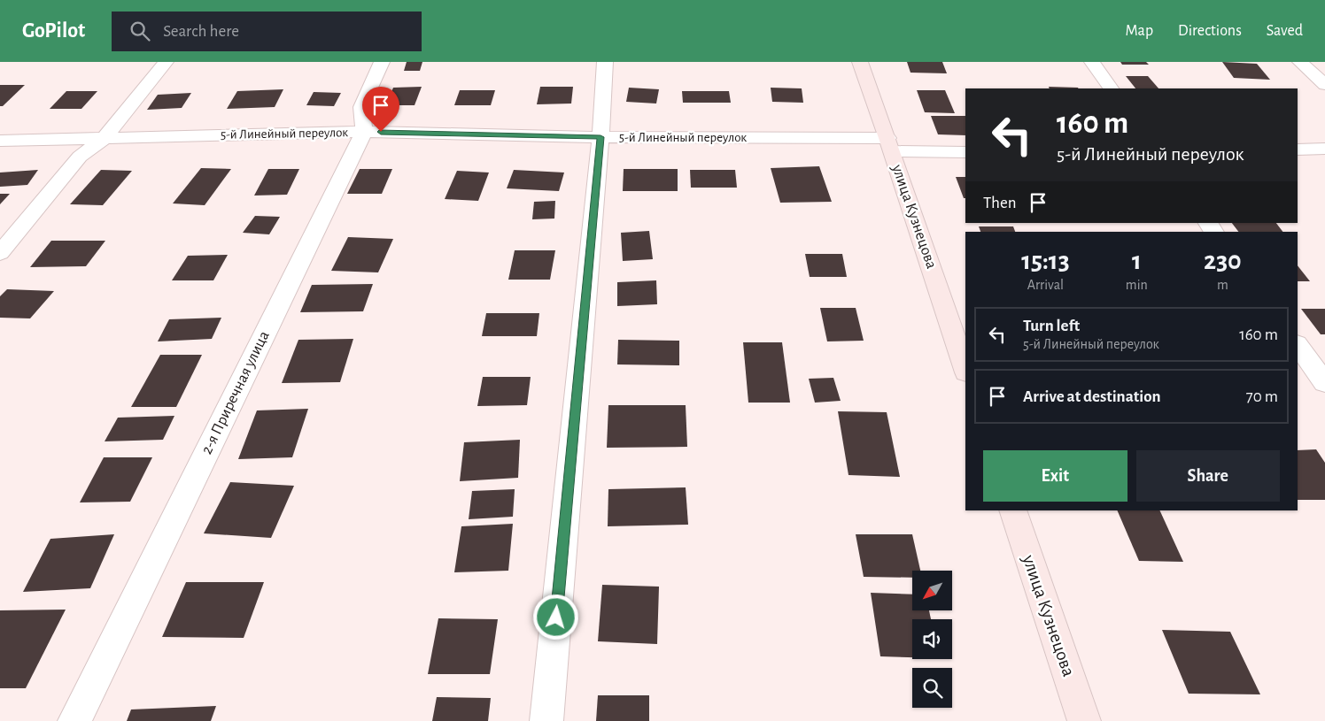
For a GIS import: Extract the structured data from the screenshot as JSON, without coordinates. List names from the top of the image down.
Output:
{
  "streets": {
    "main road": ["улица Кузнецова"],
    "street": ["5-й Линейный переулок", "2-я Приречная улица"]
  },
  "crossings": [
    ["5-й Линейный переулок", "улица Кузнецова"],
    ["5-й Линейный переулок", "2-я Приречная улица"]
  ],
  "north": "bottom left",
  "page": {
    "header": "GoPilot",
    "search": "Search here",
    "nav": ["Map", "Directions", "Saved"],
    "turn": ["160 m", "5-й Линейный переулок"],
    "then": "Then",
    "eta": [
      "15:13",
      "Arrival",
      "1",
      "min",
      "230",
      "m"
    ],
    "list": [
      {
        "name": "Turn left",
        "note": "5-й Линейный переулок",
        "value": "160 m"
      },
      {
        "name": "Arrive at destination",
        "value": "70 m"
      }
    ],
    "buttons": ["Exit", "Share"]
  }
}
